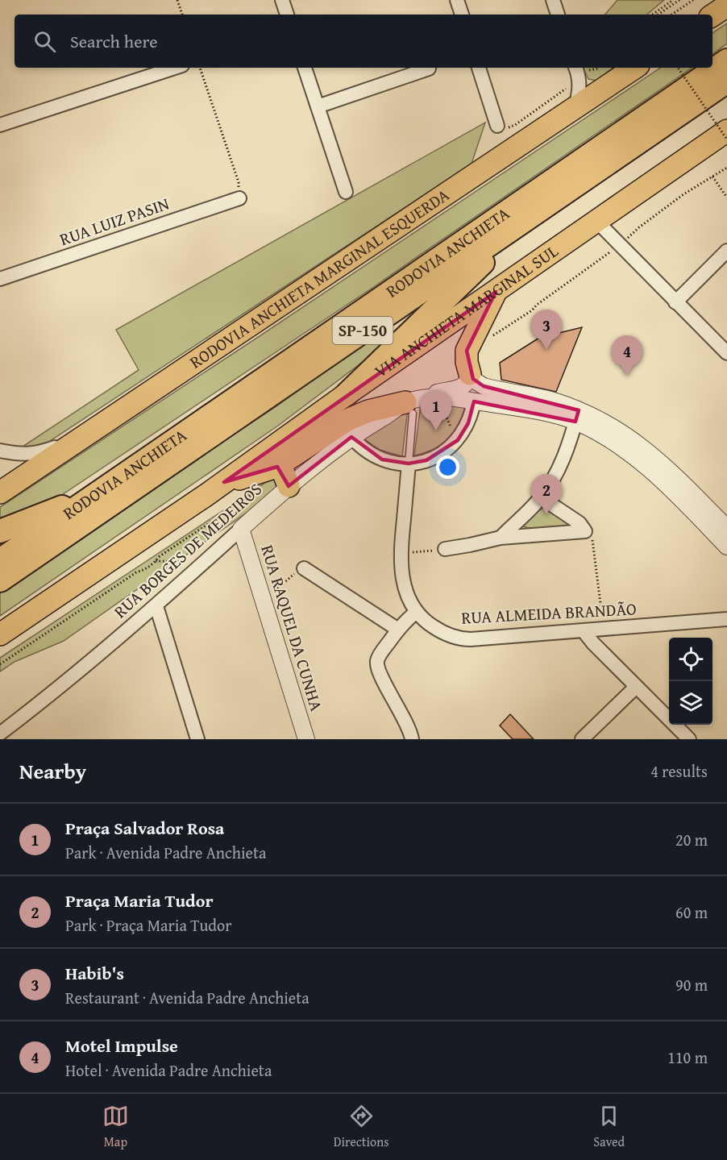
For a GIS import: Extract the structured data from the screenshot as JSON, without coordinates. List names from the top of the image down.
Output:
{
  "streets": {
    "highway": [
      "RODOVIA ANCHIETA",
      "RODOVIA ANCHIETA MARGINAL ESQUERDA",
      "VIA ANCHIETA MARGINAL SUL",
      "SP-150"
    ],
    "street": [
      "RUA LUIZ PASIN",
      "RUA BORGES DE MEDEIROS",
      "RUA ALMEIDA BRANDÃO",
      "RUA RAQUEL DA CUNHA"
    ]
  },
  "crossings": [
    ["RUA BORGES DE MEDEIROS", "RUA RAQUEL DA CUNHA"]
  ],
  "page": {
    "search": "Search here",
    "pins": [
      "3",
      "4",
      "1",
      "2"
    ],
    "heading": ["Nearby", "4 results"],
    "list": [
      {
        "mark": "1",
        "name": "Praça Salvador Rosa",
        "note": "Park · Avenida Padre Anchieta",
        "value": "20 m"
      },
      {
        "mark": "2",
        "name": "Praça Maria Tudor",
        "note": "Park · Praça Maria Tudor",
        "value": "60 m"
      },
      {
        "mark": "3",
        "name": "Habib's",
        "note": "Restaurant · Avenida Padre Anchieta",
        "value": "90 m"
      },
      {
        "mark": "4",
        "name": "Motel Impulse",
        "note": "Hotel · Avenida Padre Anchieta",
        "value": "110 m"
      }
    ],
    "nav": ["Map", "Directions", "Saved"]
  }
}
